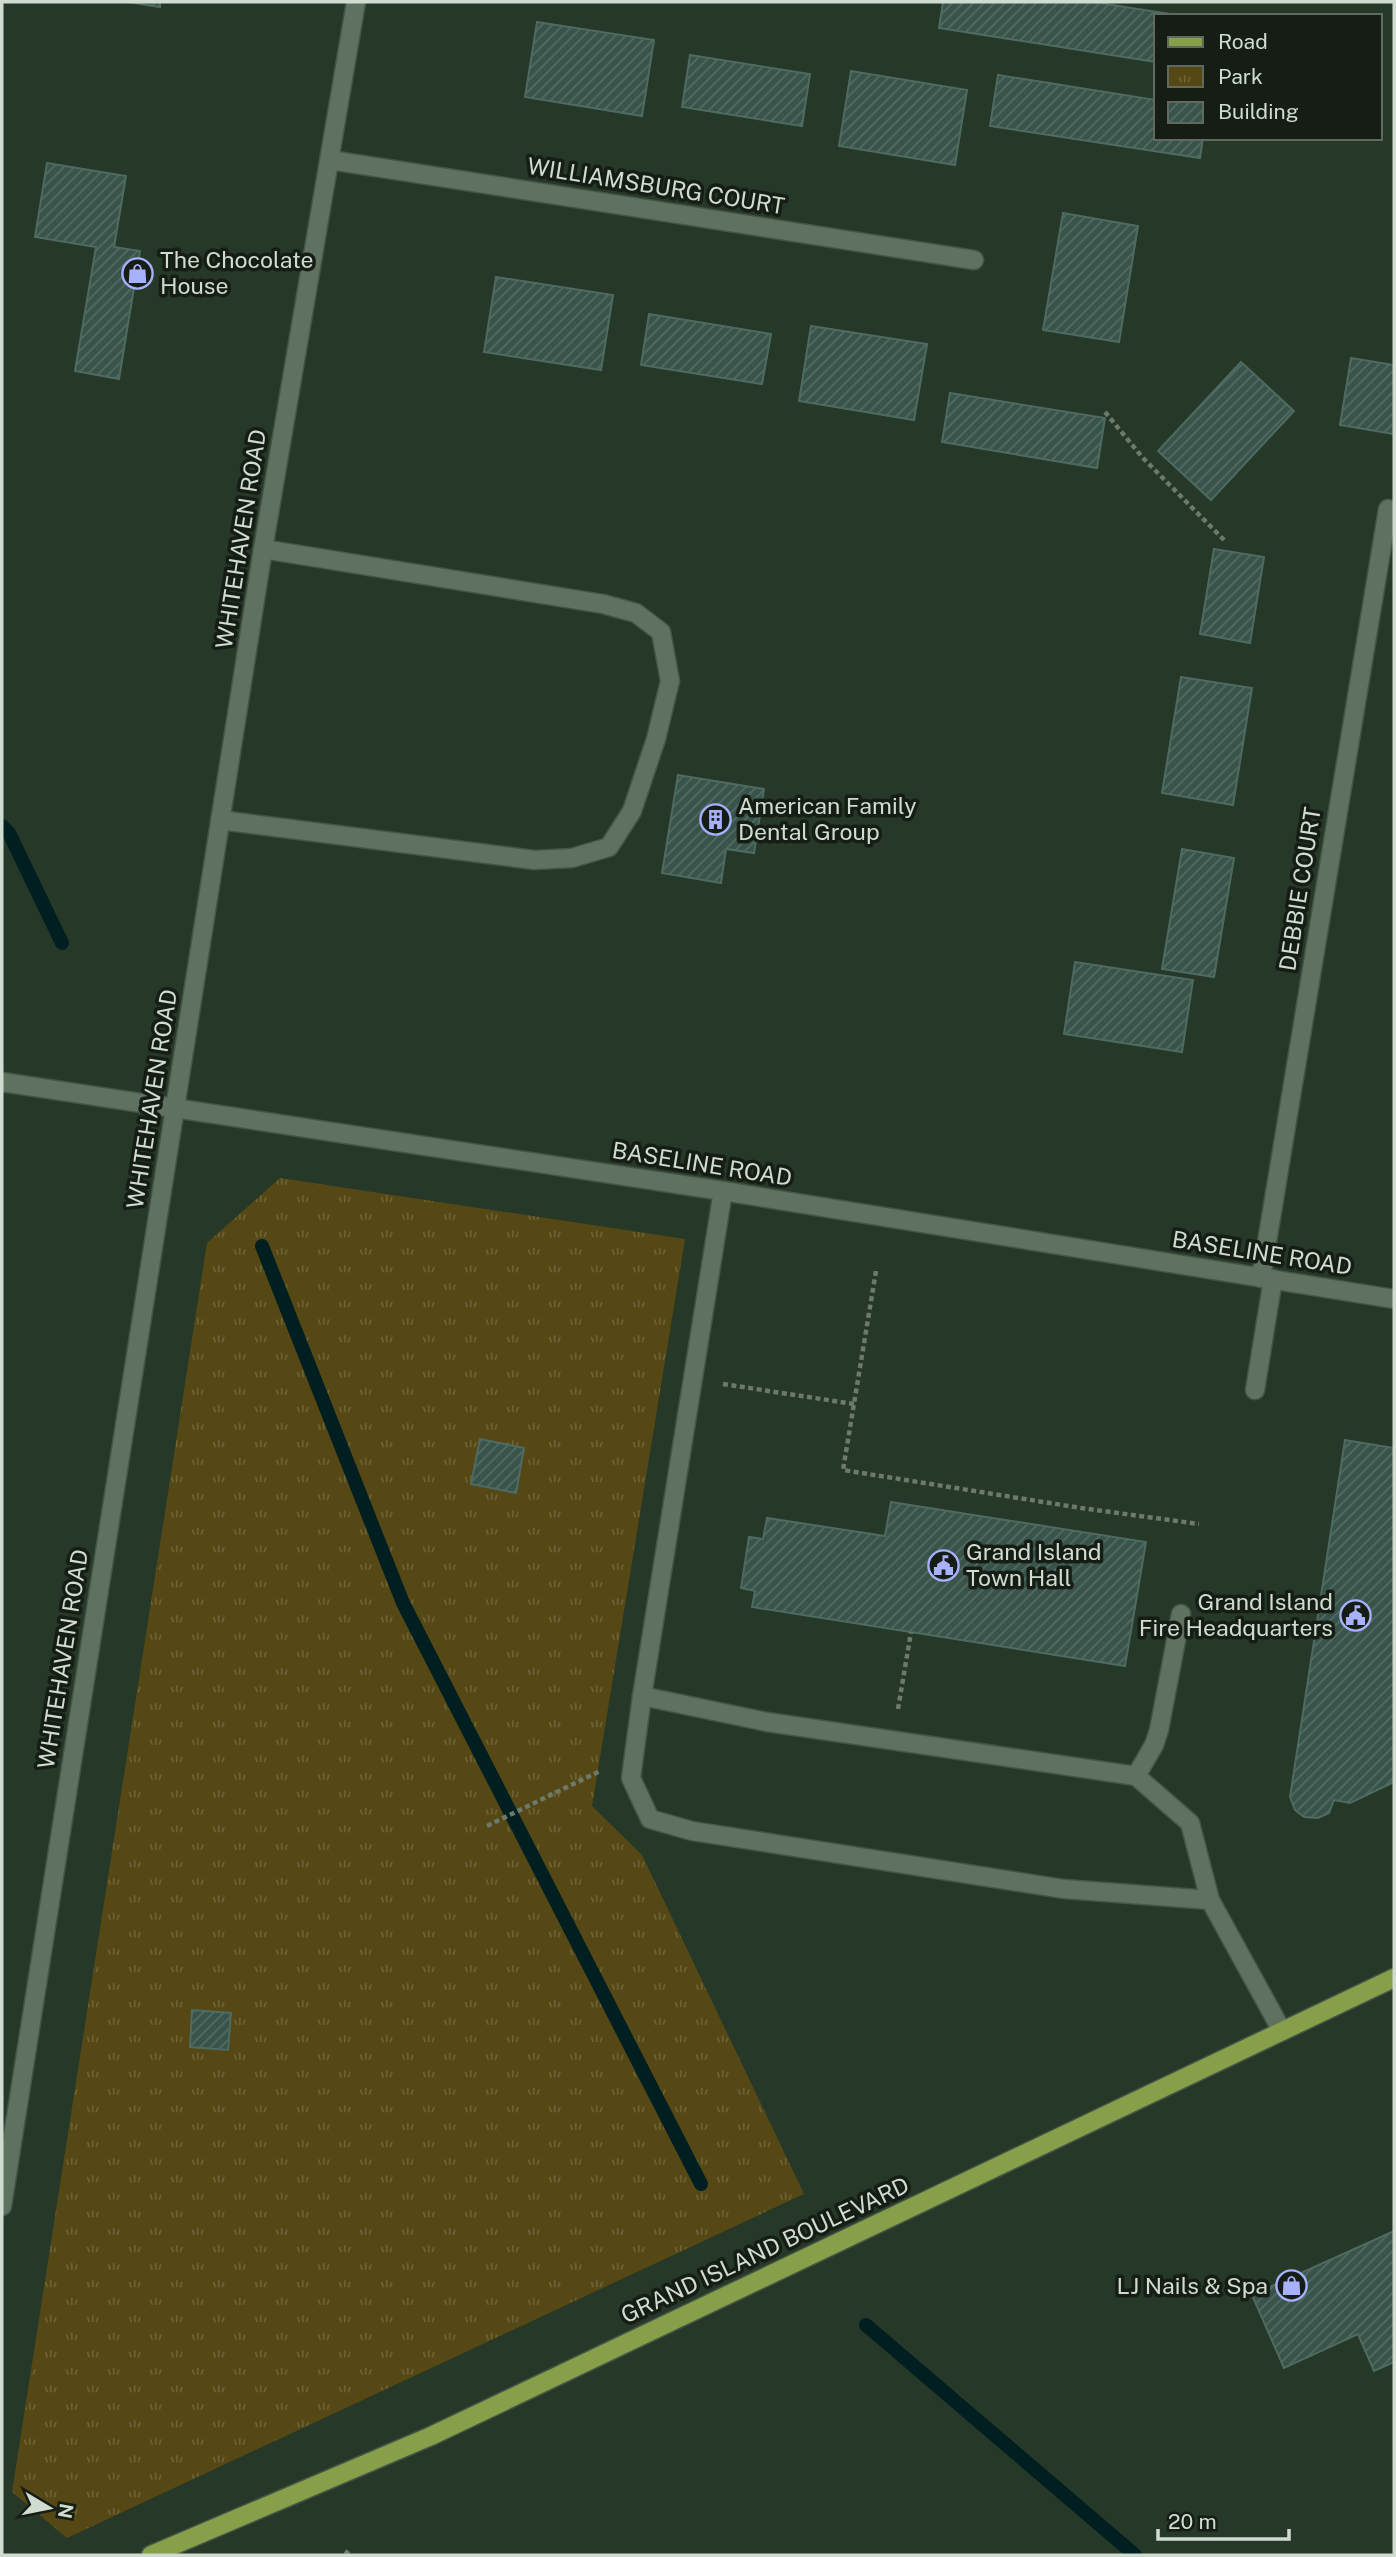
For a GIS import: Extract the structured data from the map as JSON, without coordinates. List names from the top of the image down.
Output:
{
  "streets": {
    "main road": ["GRAND ISLAND BOULEVARD"],
    "street": [
      "WILLIAMSBURG COURT",
      "WHITEHAVEN ROAD",
      "DEBBIE COURT",
      "BASELINE ROAD"
    ]
  },
  "crossings": [
    ["WILLIAMSBURG COURT", "WHITEHAVEN ROAD"],
    ["WHITEHAVEN ROAD", "BASELINE ROAD"],
    ["DEBBIE COURT", "BASELINE ROAD"]
  ],
  "places": {
    "shop": ["The Chocolate House", "LJ Nails & Spa"],
    "building": ["American Family Dental Group"],
    "public building": ["Grand Island Town Hall", "Grand Island Fire Headquarters"]
  },
  "legend": ["Road", "Park", "Building"],
  "scale_bar": "20 m",
  "north": "right"
}
